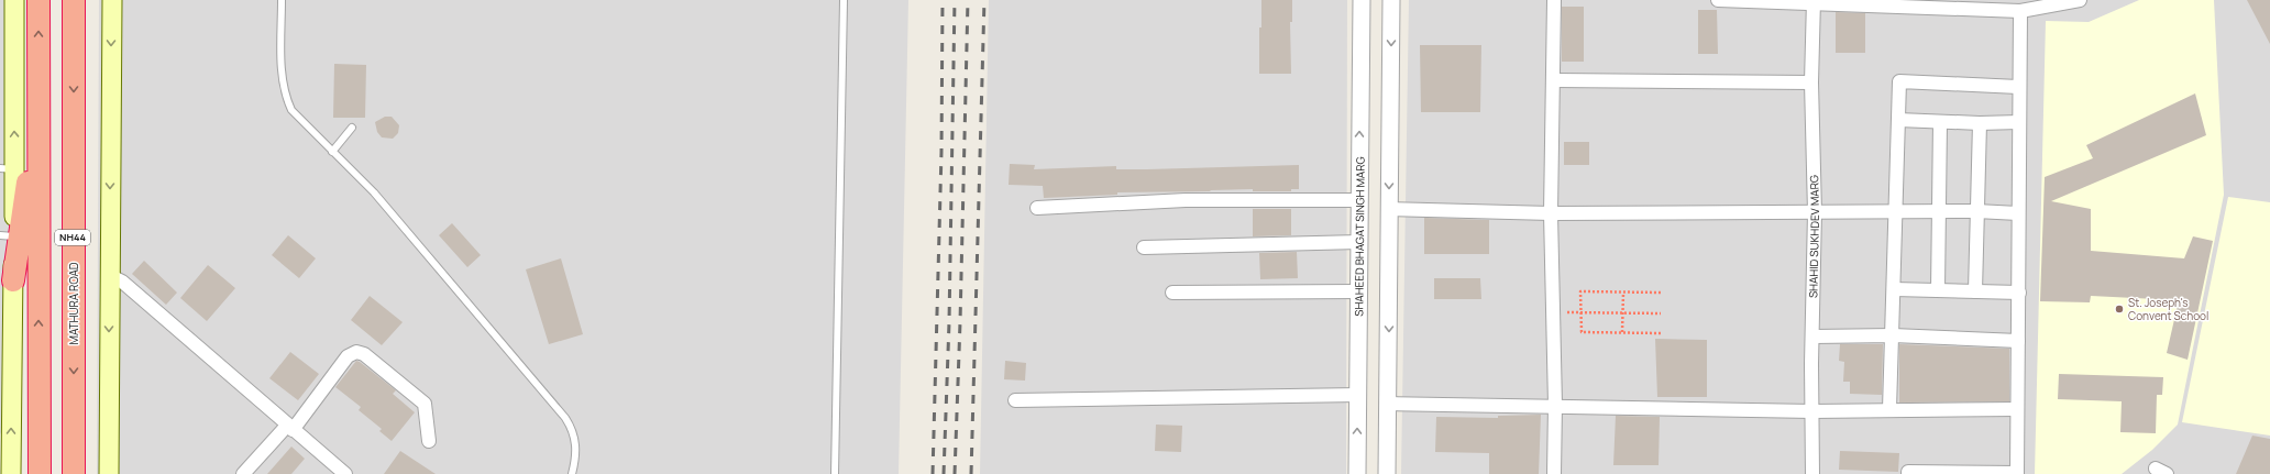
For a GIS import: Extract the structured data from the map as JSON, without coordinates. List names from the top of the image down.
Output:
{
  "streets": {
    "highway": ["NH44", "MATHURA ROAD"],
    "street": ["SHAHEED BHAGAT SINGH MARG", "SHAHID SUKHDEV MARG"]
  },
  "places": ["St. Joseph's Convent School"]
}
